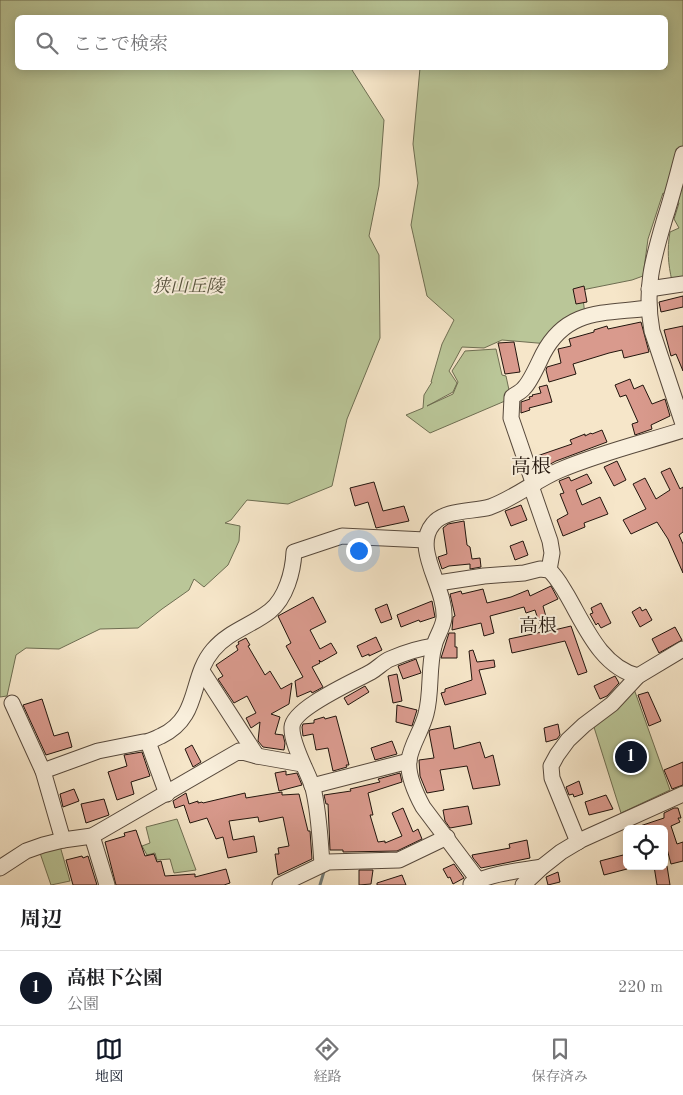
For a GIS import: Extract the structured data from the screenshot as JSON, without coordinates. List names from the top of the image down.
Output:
{
  "districts": ["高根", "高根"],
  "parks": ["狭山丘陵"],
  "page": {
    "search": "ここで検索",
    "pins": "1",
    "heading": "周辺",
    "list": [
      {
        "mark": "1",
        "name": "高根下公園",
        "note": "公園",
        "value": "220 m"
      }
    ],
    "nav": ["地図", "経路", "保存済み"]
  }
}
